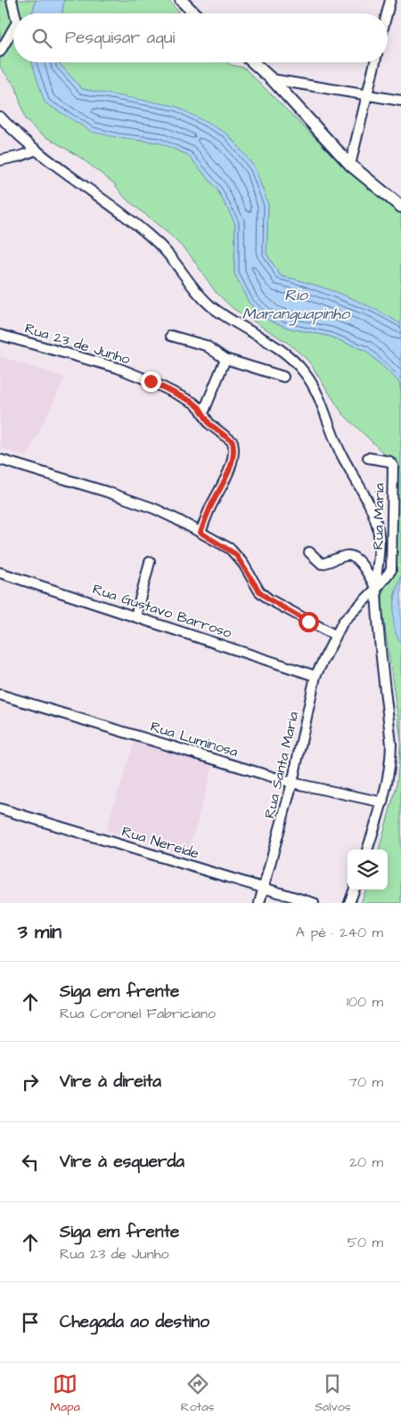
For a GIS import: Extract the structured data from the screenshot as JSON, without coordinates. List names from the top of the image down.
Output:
{
  "streets": {
    "street": [
      "Rua 23 de Junho",
      "Rua Maria",
      "Rua Gustavo Barroso",
      "Rua Luminosa",
      "Rua Santa Maria",
      "Rua Nereide"
    ]
  },
  "crossings": [
    ["Rua Maria", "Rua Santa Maria"],
    ["Rua Gustavo Barroso", "Rua Santa Maria"],
    ["Rua Luminosa", "Rua Santa Maria"],
    ["Rua Santa Maria", "Rua Nereide"]
  ],
  "water": ["Rio Maranguapinho"],
  "page": {
    "search": "Pesquisar aqui",
    "heading": ["3 min", "A pé · 240 m"],
    "list": [
      ["Siga em frente", "Rua Coronel Fabriciano", "100 m"],
      ["Vire à direita", "70 m"],
      ["Vire à esquerda", "20 m"],
      ["Siga em frente", "Rua 23 de Junho", "50 m"],
      "Chegada ao destino"
    ],
    "nav": ["Mapa", "Rotas", "Salvos"]
  }
}
